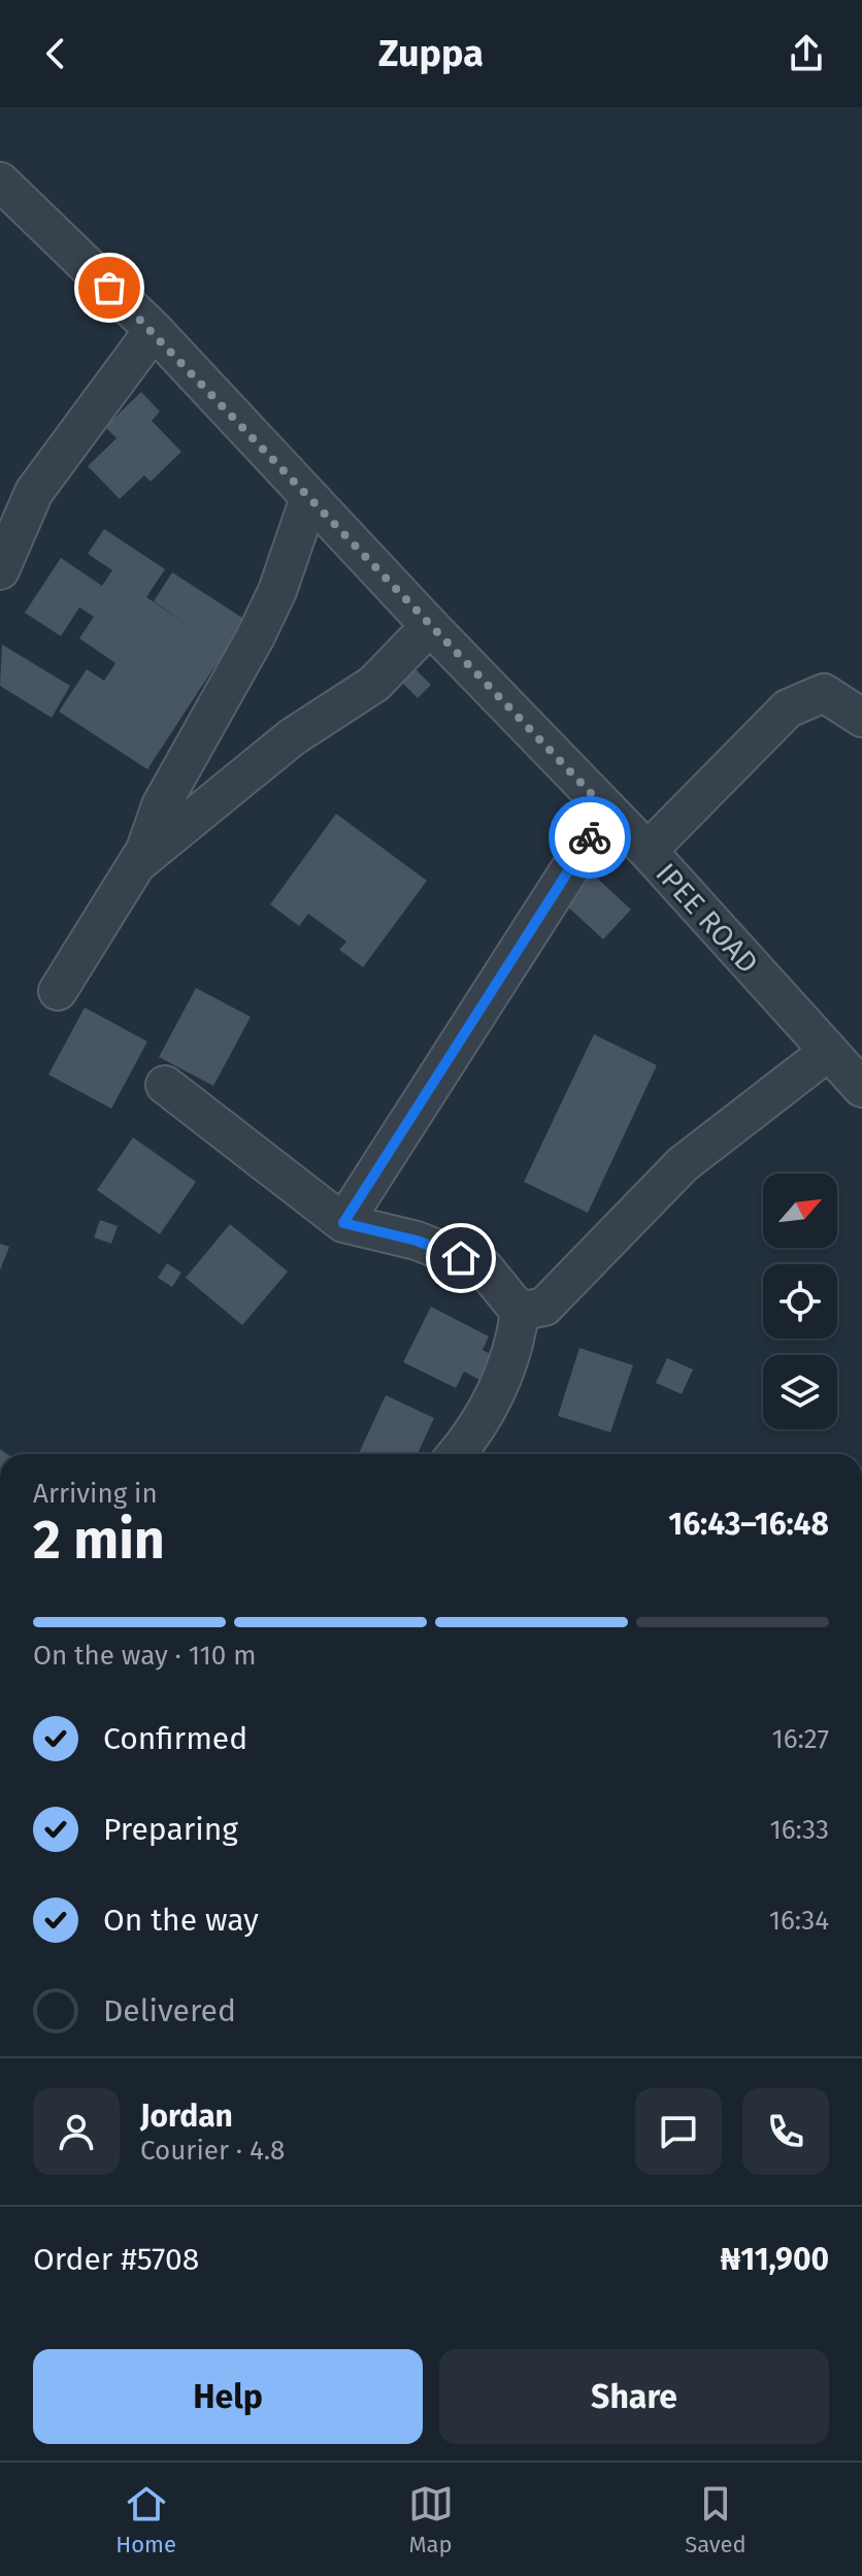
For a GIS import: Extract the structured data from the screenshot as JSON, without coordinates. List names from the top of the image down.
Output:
{
  "streets": {
    "street": ["IPEE ROAD"]
  },
  "north": "top right",
  "page": {
    "header": "Zuppa",
    "heading": ["2 min", "Arriving in", "16:43–16:48"],
    "panel": [
      "Jordan",
      "Courier · 4.8",
      "Order #5708",
      "₦11,900"
    ],
    "bar": "On the way · 110 m",
    "list": [
      ["Confirmed", "16:27"],
      ["Preparing", "16:33"],
      ["On the way", "16:34"],
      "Delivered"
    ],
    "buttons": ["Help", "Share"],
    "tabs": ["Home", "Map", "Saved"]
  }
}
